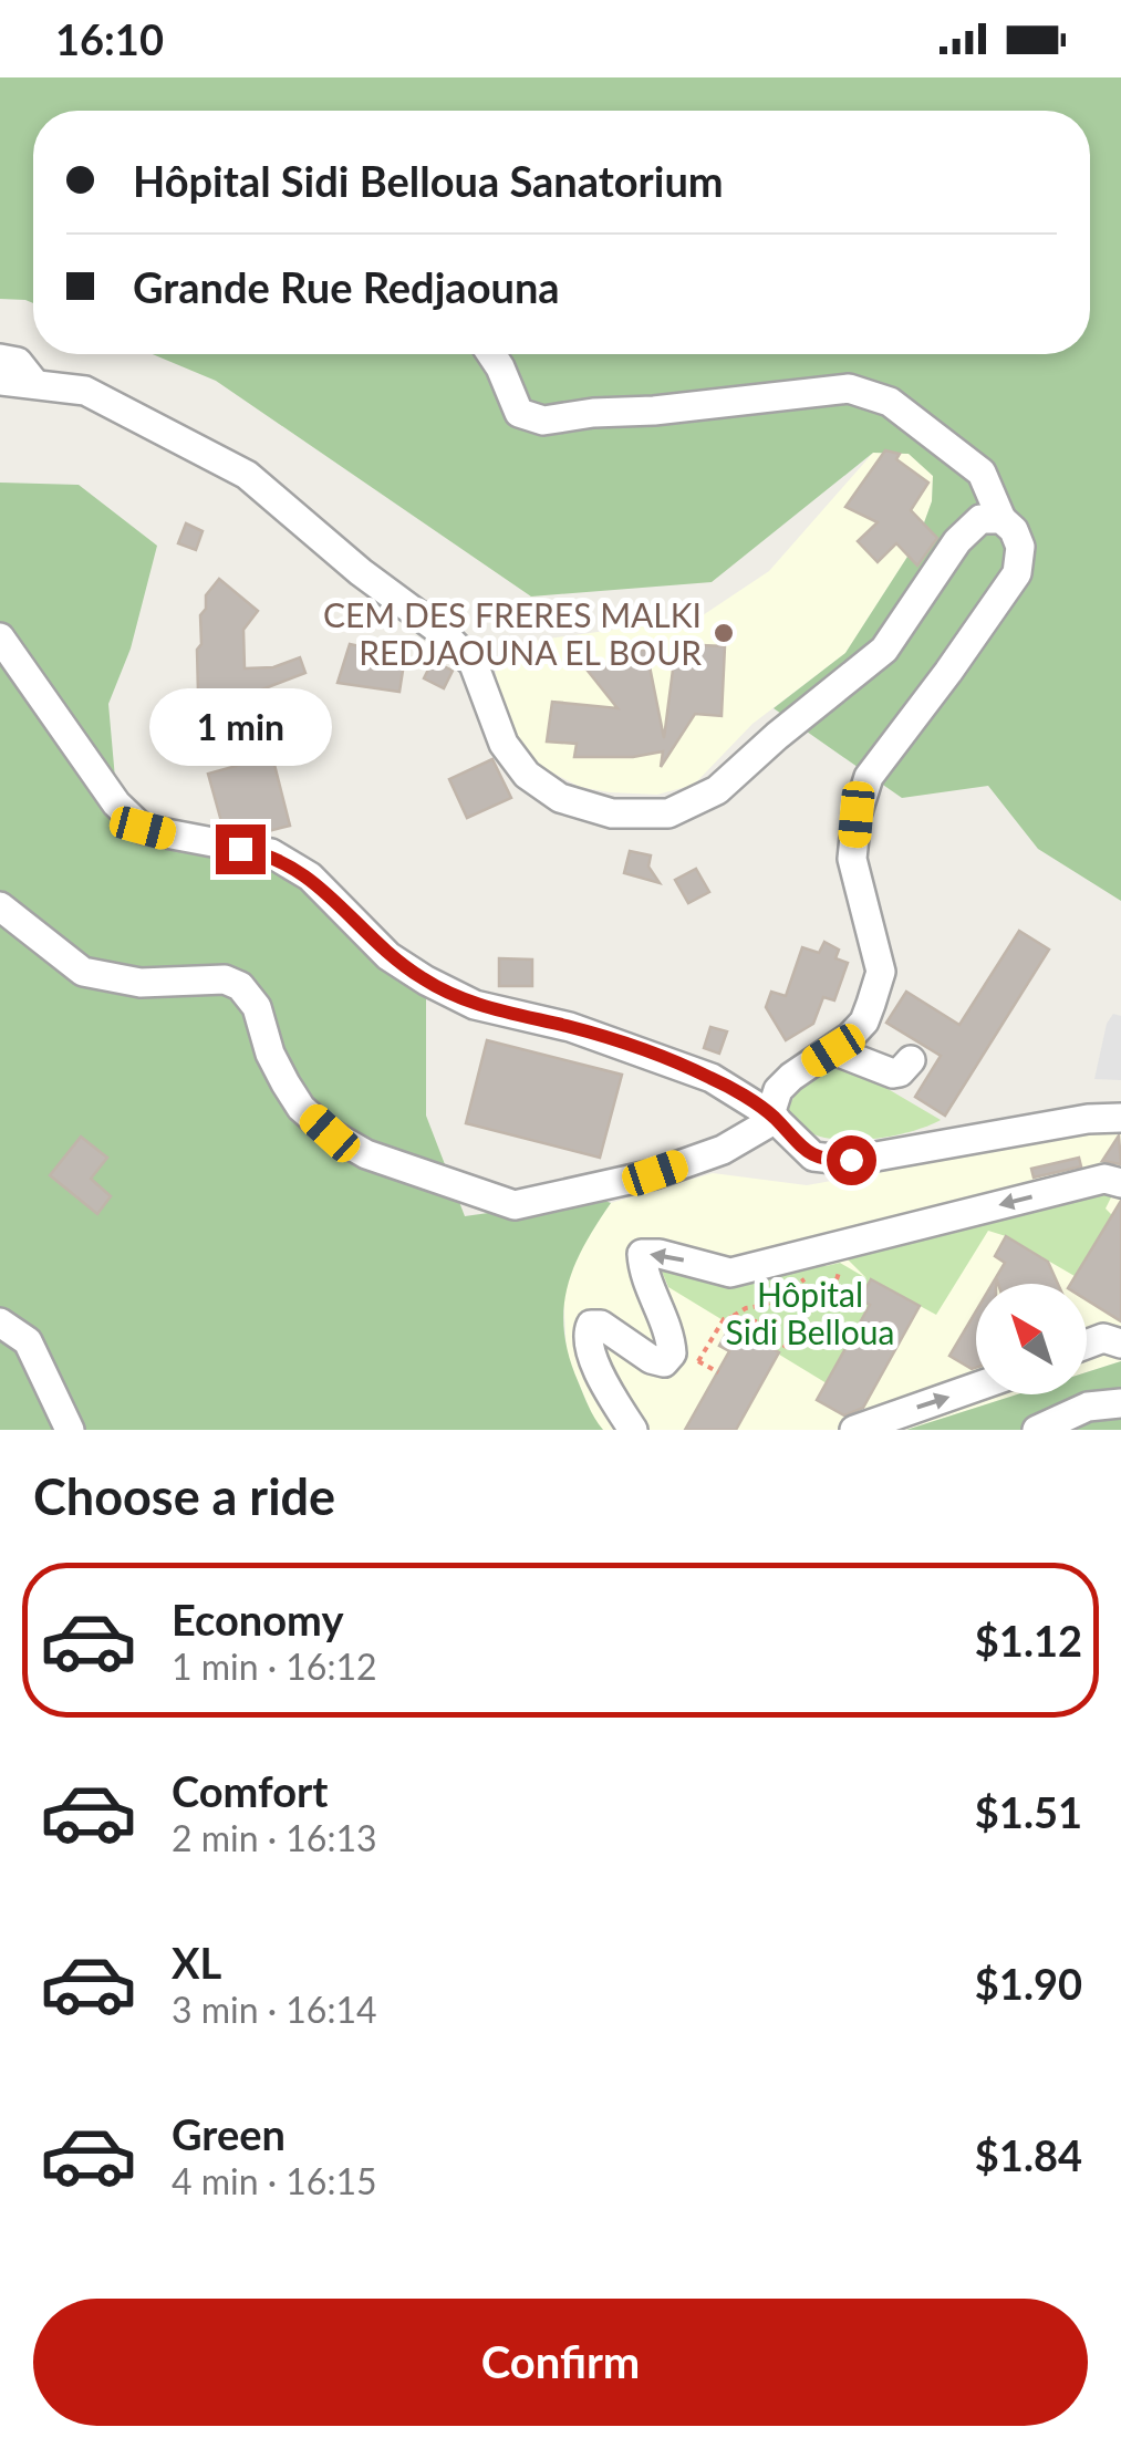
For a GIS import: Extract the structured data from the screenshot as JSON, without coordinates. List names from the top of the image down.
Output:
{
  "parks": ["Hôpital Sidi Belloua"],
  "places": ["CEM DES FRERES MALKI REDJAOUNA EL BOUR"],
  "north": "top left",
  "page": {
    "status": "16:10",
    "banner": ["Hôpital Sidi Belloua Sanatorium", "Grande Rue Redjaouna"],
    "bubble": "1 min",
    "heading": "Choose a ride",
    "list": [
      {
        "name": "Economy",
        "note": "1 min · 16:12",
        "value": "$1.12"
      },
      {
        "name": "Comfort",
        "note": "2 min · 16:13",
        "value": "$1.51"
      },
      {
        "name": "XL",
        "note": "3 min · 16:14",
        "value": "$1.90"
      },
      {
        "name": "Green",
        "note": "4 min · 16:15",
        "value": "$1.84"
      }
    ],
    "buttons": "Confirm"
  }
}
